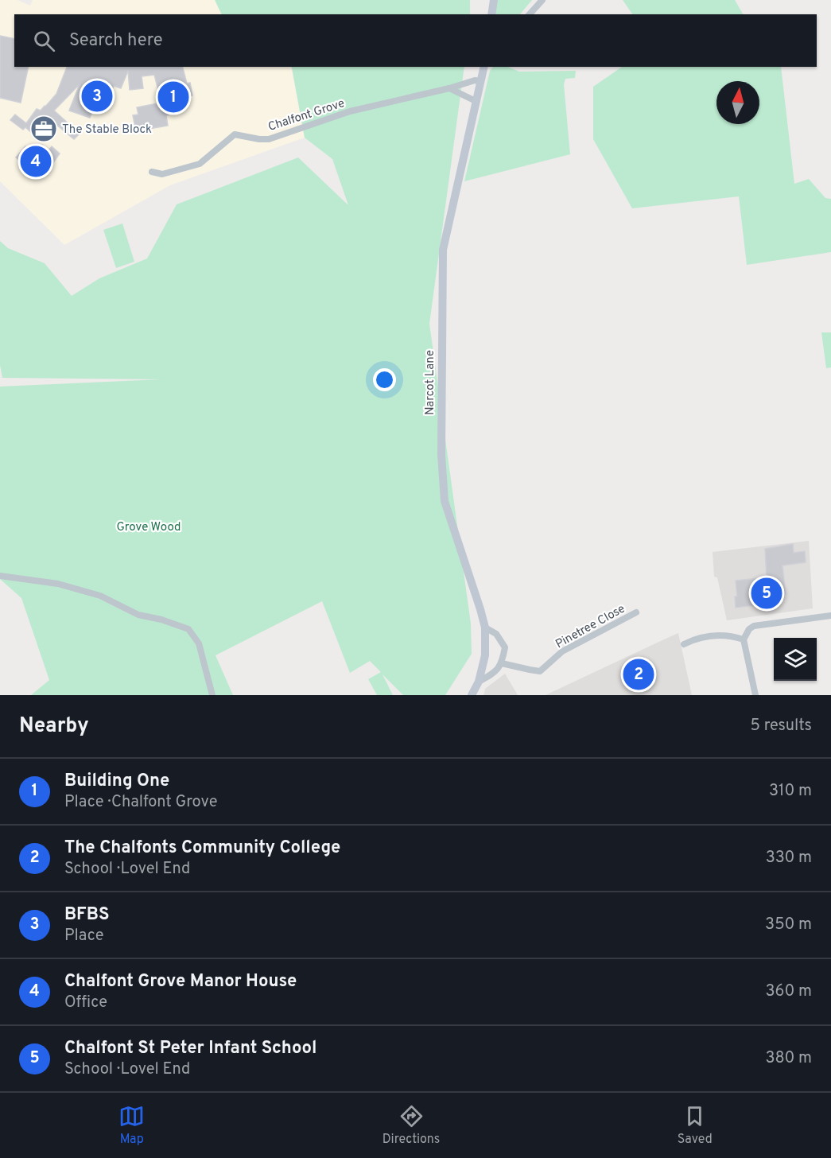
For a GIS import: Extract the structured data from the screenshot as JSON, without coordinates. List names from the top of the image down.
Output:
{
  "streets": {
    "street": ["Chalfont Grove", "Narcot Lane", "Pinetree Close"]
  },
  "crossings": [
    ["Chalfont Grove", "Narcot Lane"]
  ],
  "parks": ["Grove Wood"],
  "places": {
    "office": ["The Stable Block"]
  },
  "north": "top",
  "page": {
    "search": "Search here",
    "pins": [
      "3",
      "1",
      "4",
      "5",
      "2"
    ],
    "heading": ["Nearby", "5 results"],
    "list": [
      {
        "mark": "1",
        "name": "Building One",
        "note": "Place · Chalfont Grove",
        "value": "310 m"
      },
      {
        "mark": "2",
        "name": "The Chalfonts Community College",
        "note": "School · Lovel End",
        "value": "330 m"
      },
      {
        "mark": "3",
        "name": "BFBS",
        "note": "Place",
        "value": "350 m"
      },
      {
        "mark": "4",
        "name": "Chalfont Grove Manor House",
        "note": "Office",
        "value": "360 m"
      },
      {
        "mark": "5",
        "name": "Chalfont St Peter Infant School",
        "note": "School · Lovel End",
        "value": "380 m"
      }
    ],
    "nav": ["Map", "Directions", "Saved"]
  }
}
